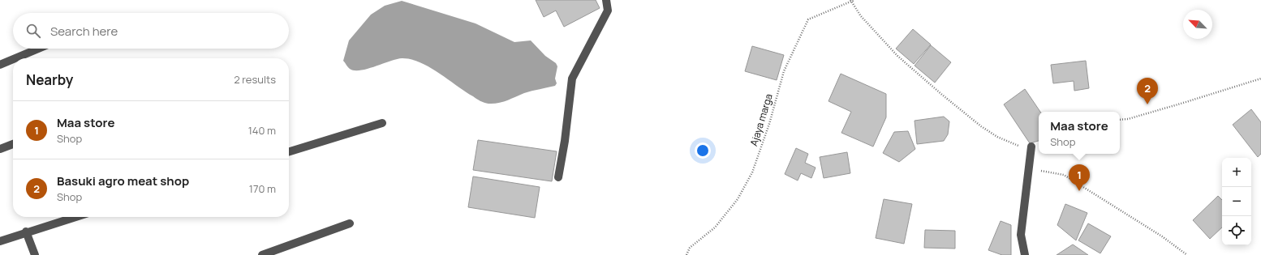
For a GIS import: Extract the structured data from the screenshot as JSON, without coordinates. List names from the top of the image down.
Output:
{
  "streets": {
    "path": ["Ajaya marga"]
  },
  "north": "top left",
  "page": {
    "search": "Search here",
    "heading": ["Nearby", "2 results"],
    "pins": ["2", "1"],
    "list": [
      {
        "mark": "1",
        "name": "Maa store",
        "note": "Shop",
        "value": "140 m"
      },
      {
        "mark": "2",
        "name": "Basuki agro meat shop",
        "note": "Shop",
        "value": "170 m"
      }
    ],
    "popup": ["Maa store", "Shop"],
    "map_buttons": ["+", "−"]
  }
}
